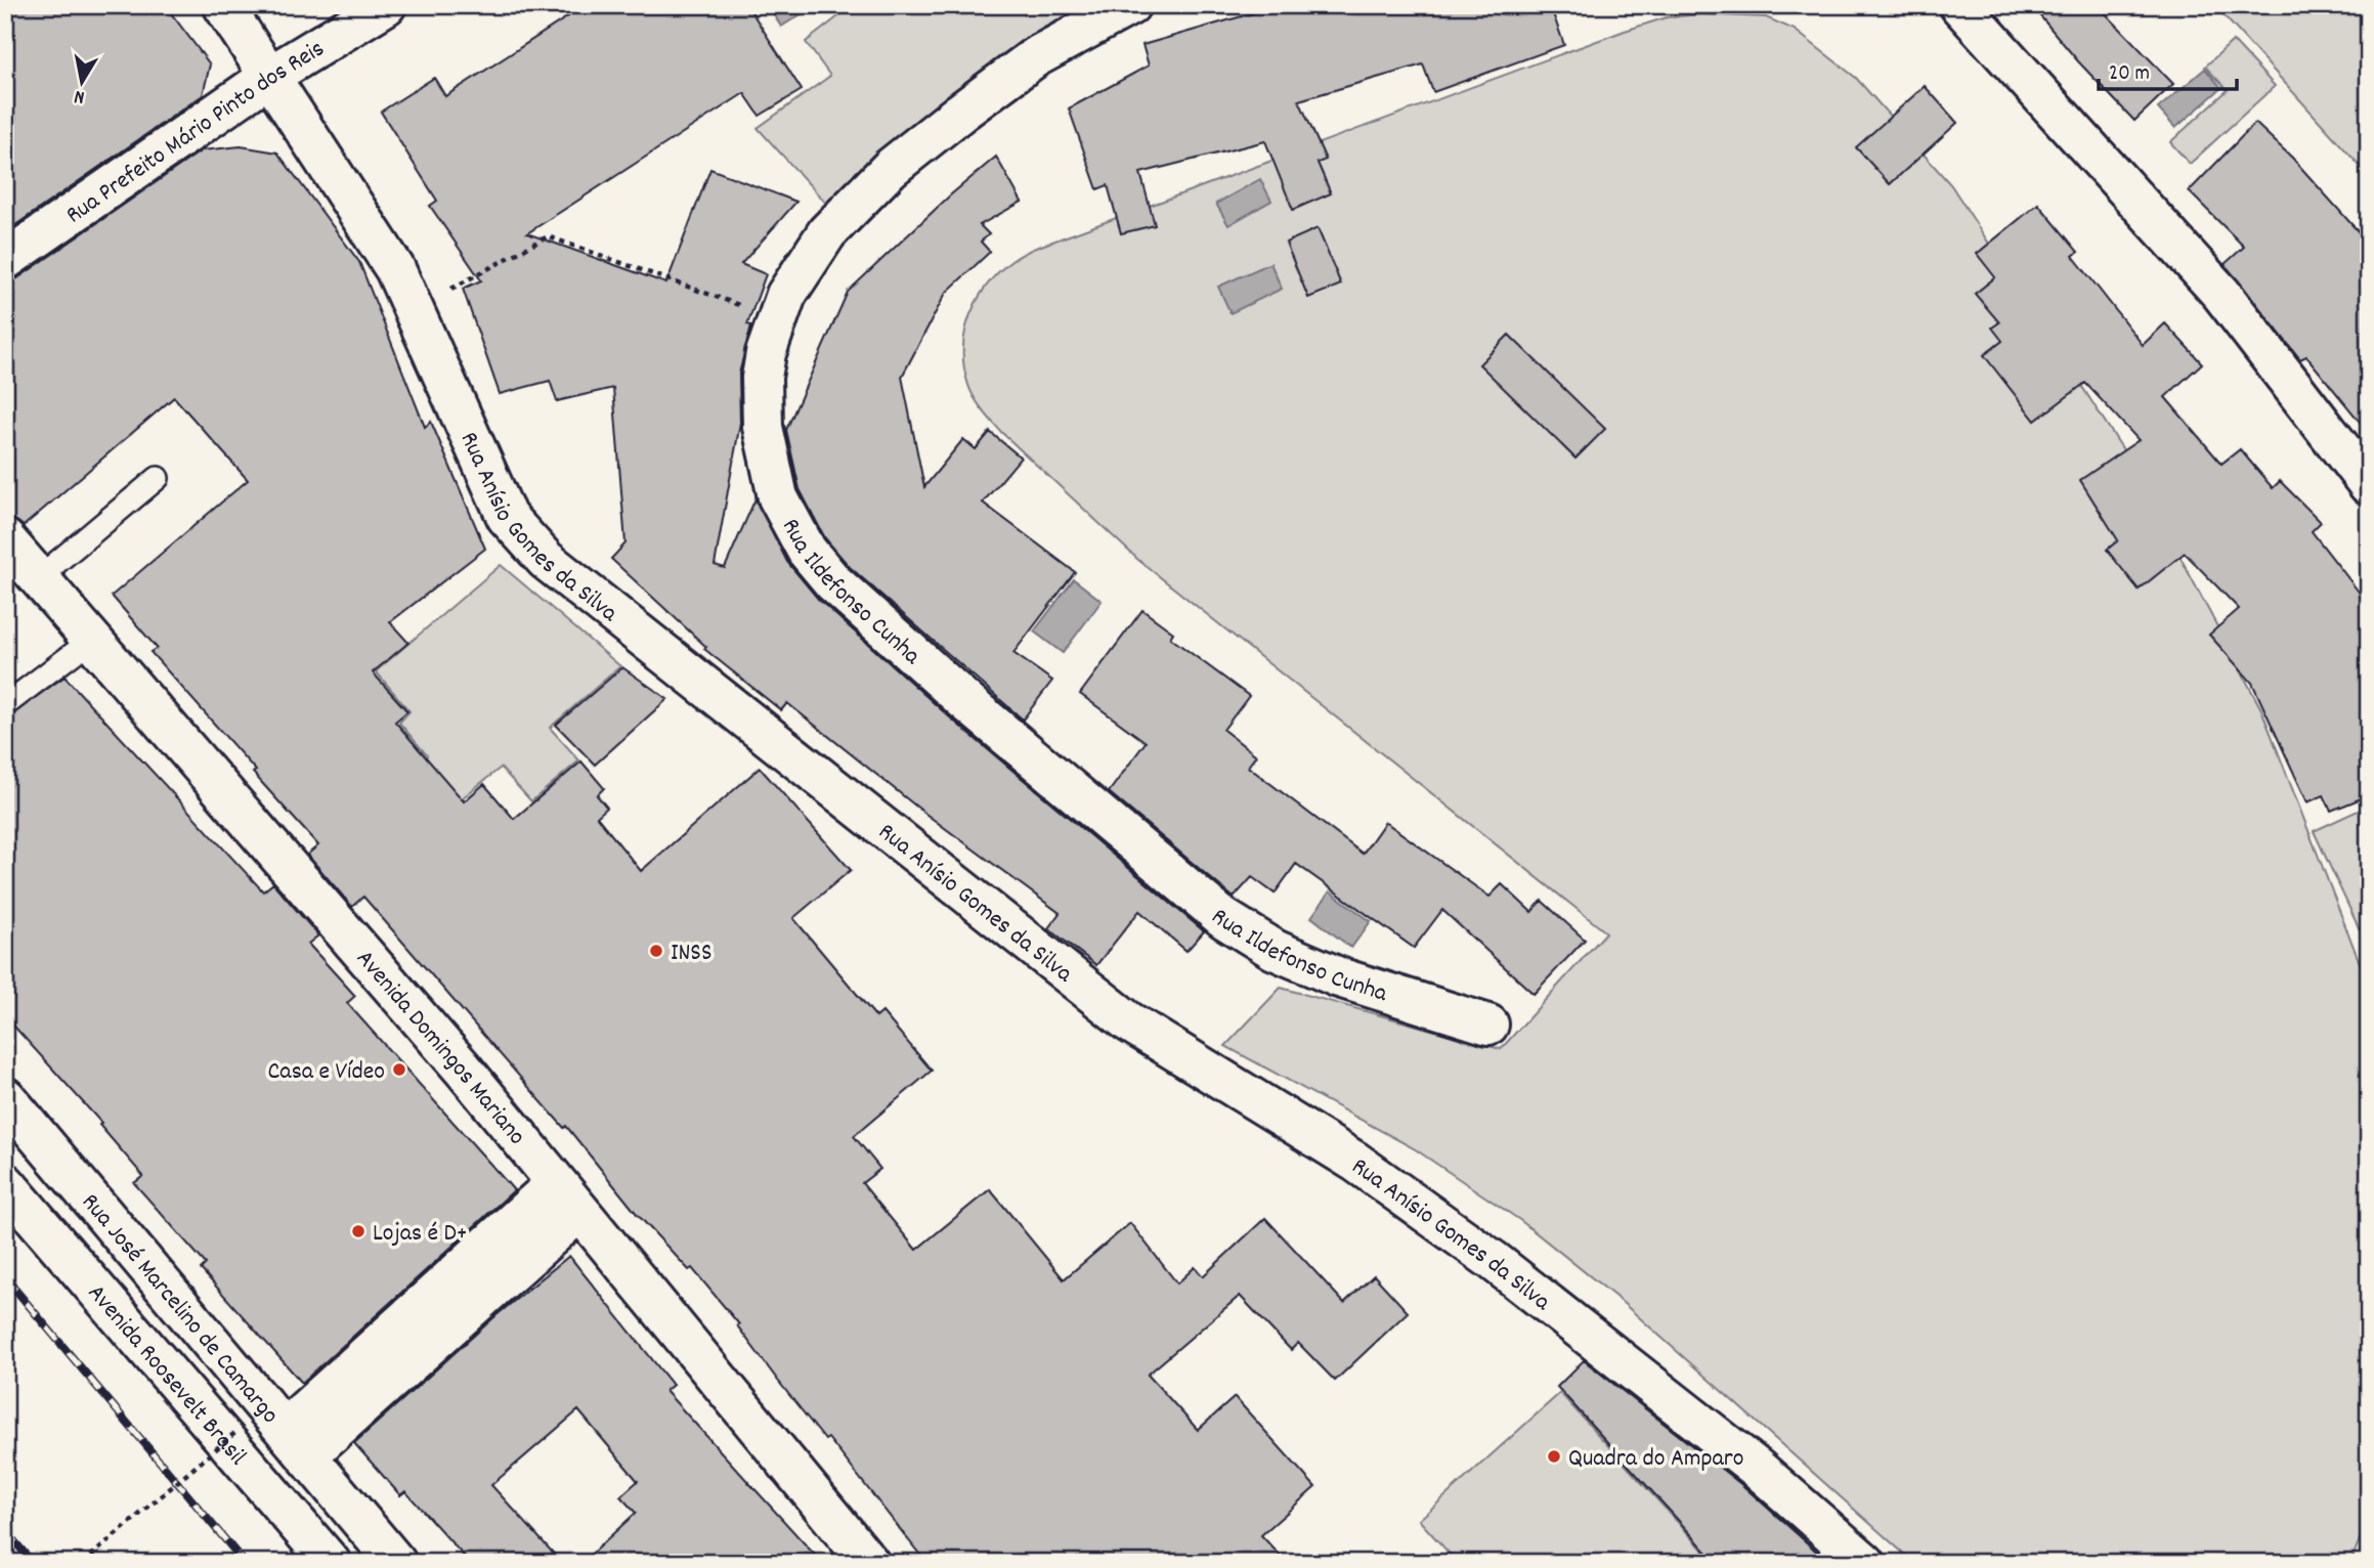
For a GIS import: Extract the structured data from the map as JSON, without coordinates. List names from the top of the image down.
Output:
{
  "streets": {
    "street": [
      "Rua Prefeito Mário Pinto dos Reis",
      "Rua Anísio Gomes da Silva",
      "Rua Ildefonso Cunha",
      "Avenida Domingos Mariano",
      "Rua José Marcelino de Camargo",
      "Avenida Roosevelt Brasil"
    ]
  },
  "crossings": [
    ["Rua Prefeito Mário Pinto dos Reis", "Rua Anísio Gomes da Silva"]
  ],
  "places": [
    "INSS",
    "Casa e Vídeo",
    "Lojas é D+",
    "Quadra do Amparo"
  ],
  "scale_bar": "20 m",
  "north": "bottom"
}
